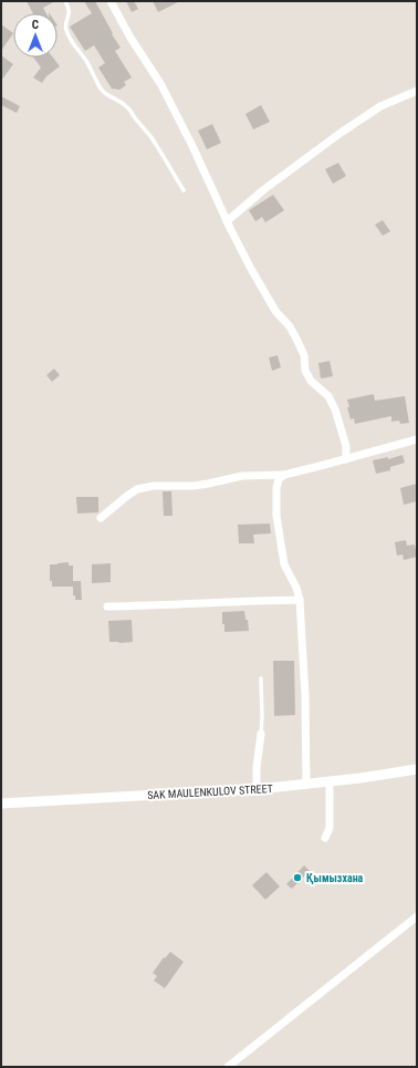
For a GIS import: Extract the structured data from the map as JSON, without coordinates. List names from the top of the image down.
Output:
{
  "streets": {
    "main road": ["SAK MAULENKULOV STREET"]
  },
  "places": ["Қымызхана"],
  "north": "top"
}
